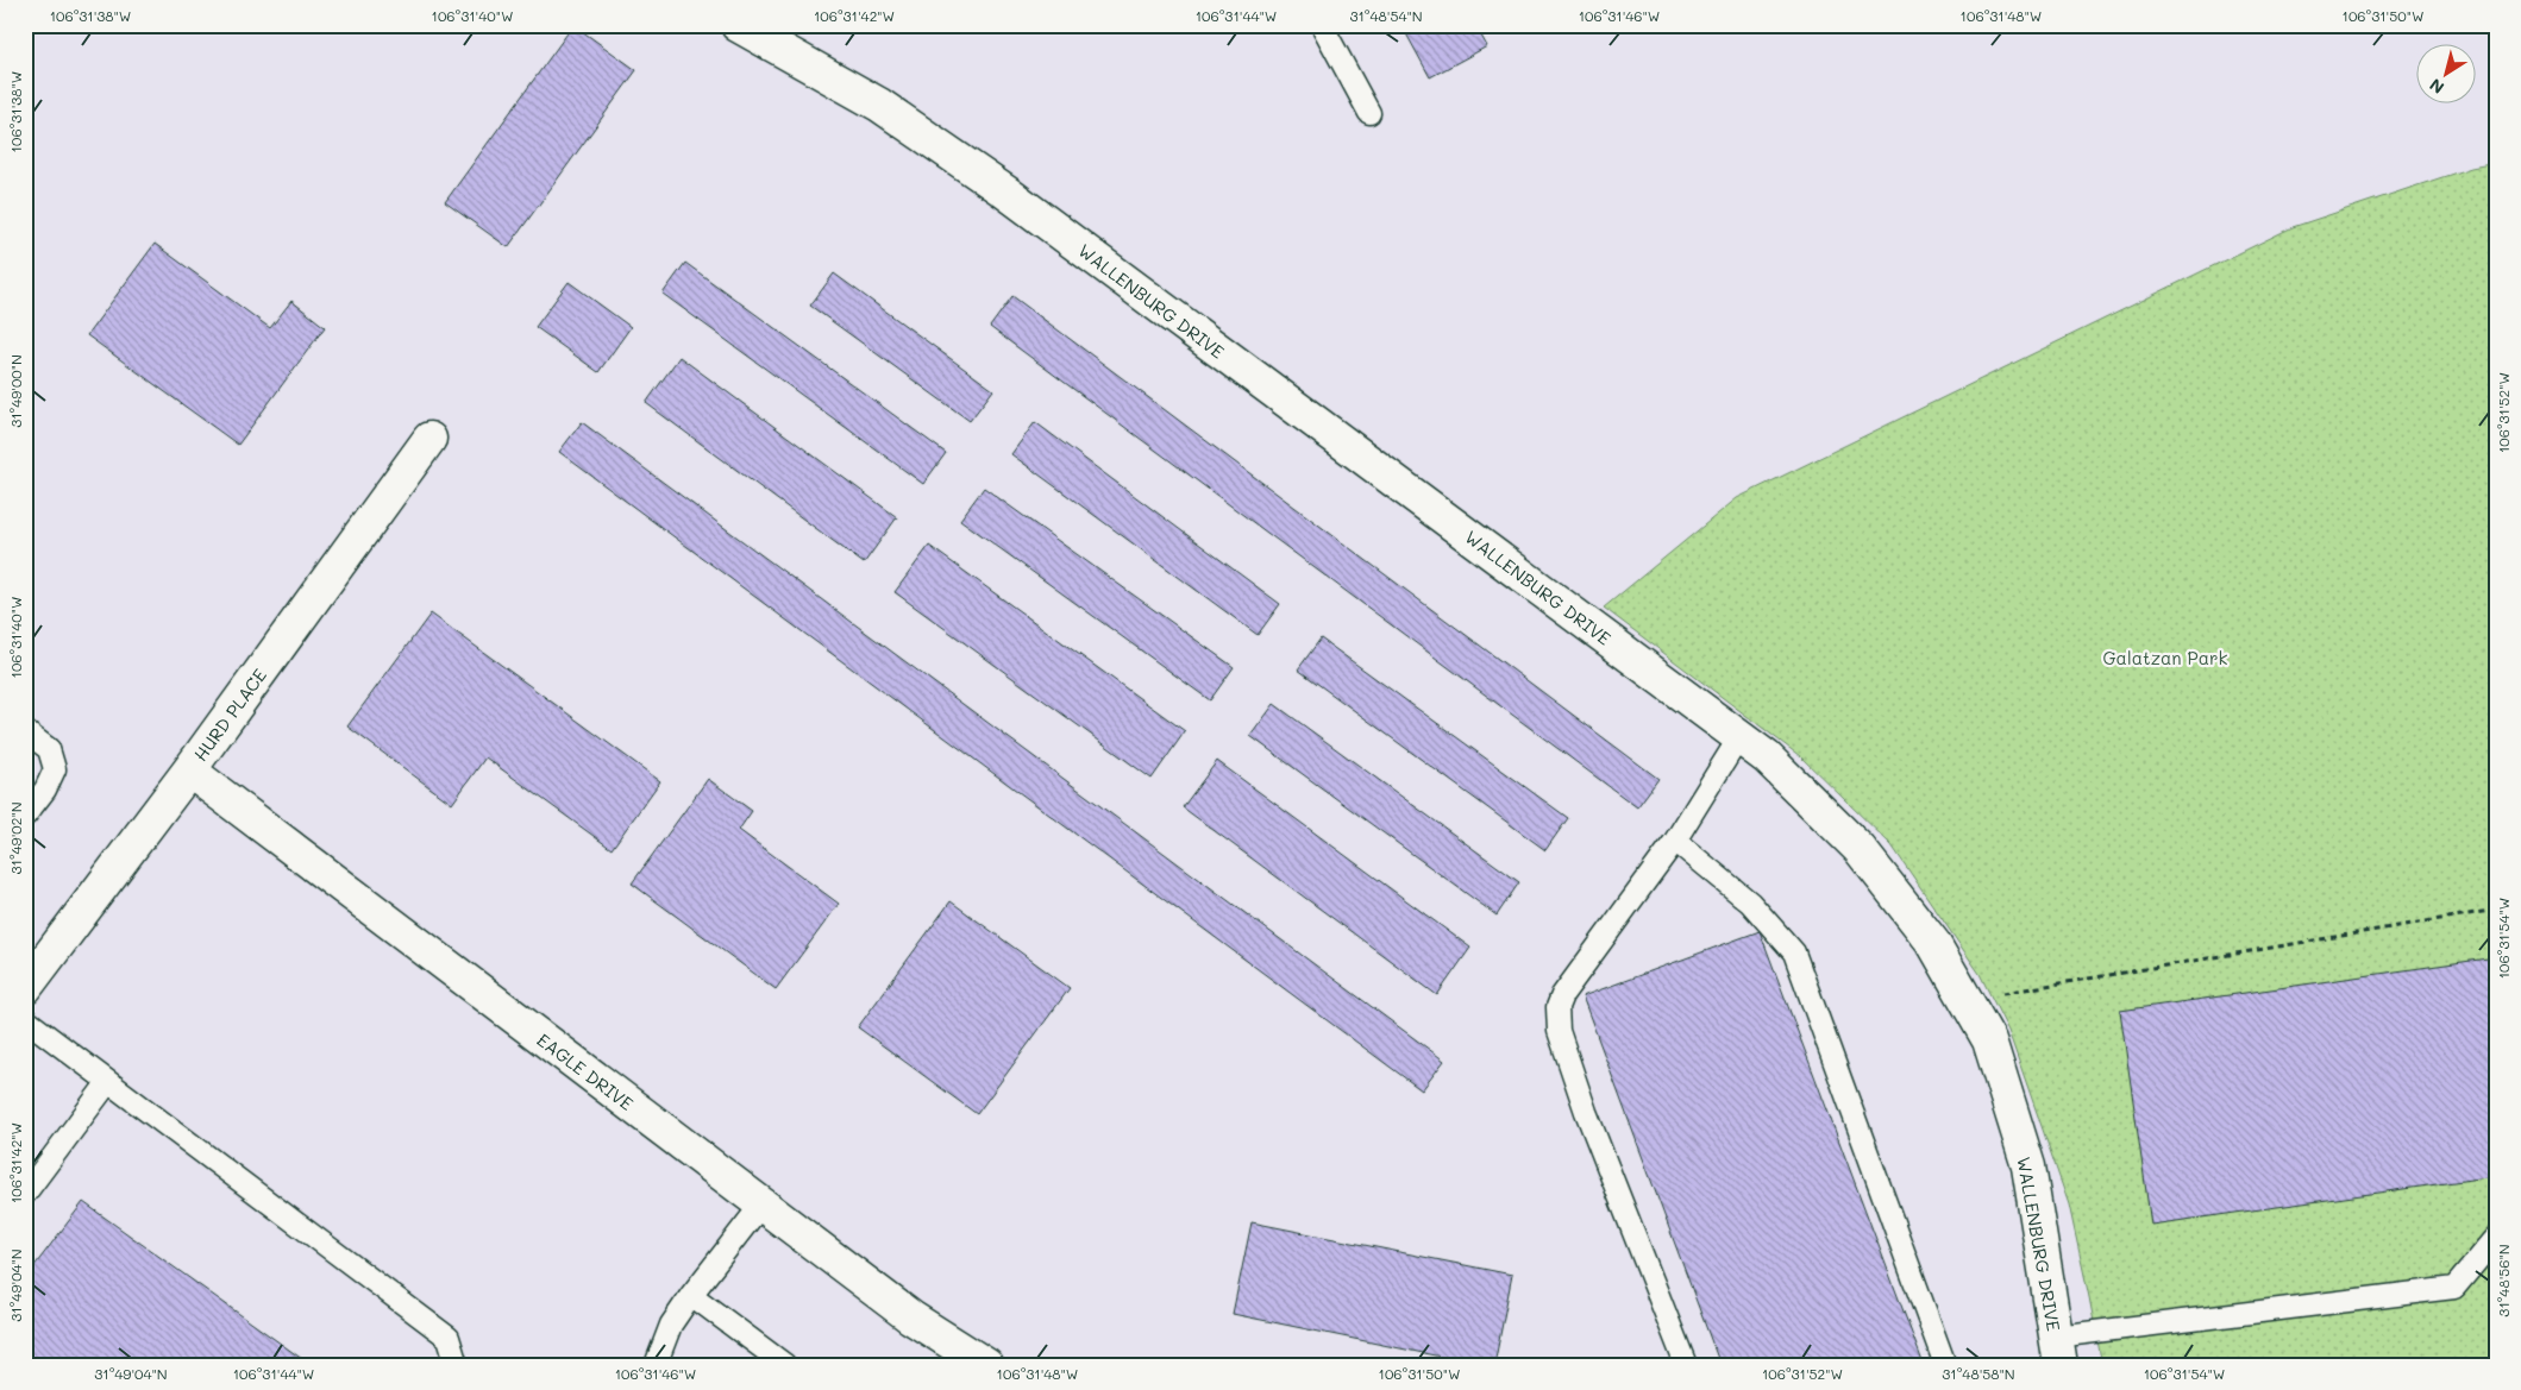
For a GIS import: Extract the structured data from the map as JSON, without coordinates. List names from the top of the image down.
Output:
{
  "streets": {
    "street": ["WALLENBURG DRIVE", "HURD PLACE", "EAGLE DRIVE"]
  },
  "crossings": [
    ["HURD PLACE", "EAGLE DRIVE"]
  ],
  "parks": ["Galatzan Park"],
  "north": "bottom left",
  "coordinates": [
    "106°31'38\"W",
    "106°31'40\"W",
    "106°31'42\"W",
    "106°31'44\"W",
    "31°48'54\"N",
    "106°31'46\"W",
    "106°31'48\"W",
    "106°31'50\"W",
    "31°49'00\"N",
    "106°31'52\"W",
    "31°49'02\"N",
    "106°31'54\"W",
    "31°48'56\"N",
    "31°49'04\"N",
    "31°48'58\"N"
  ]
}
